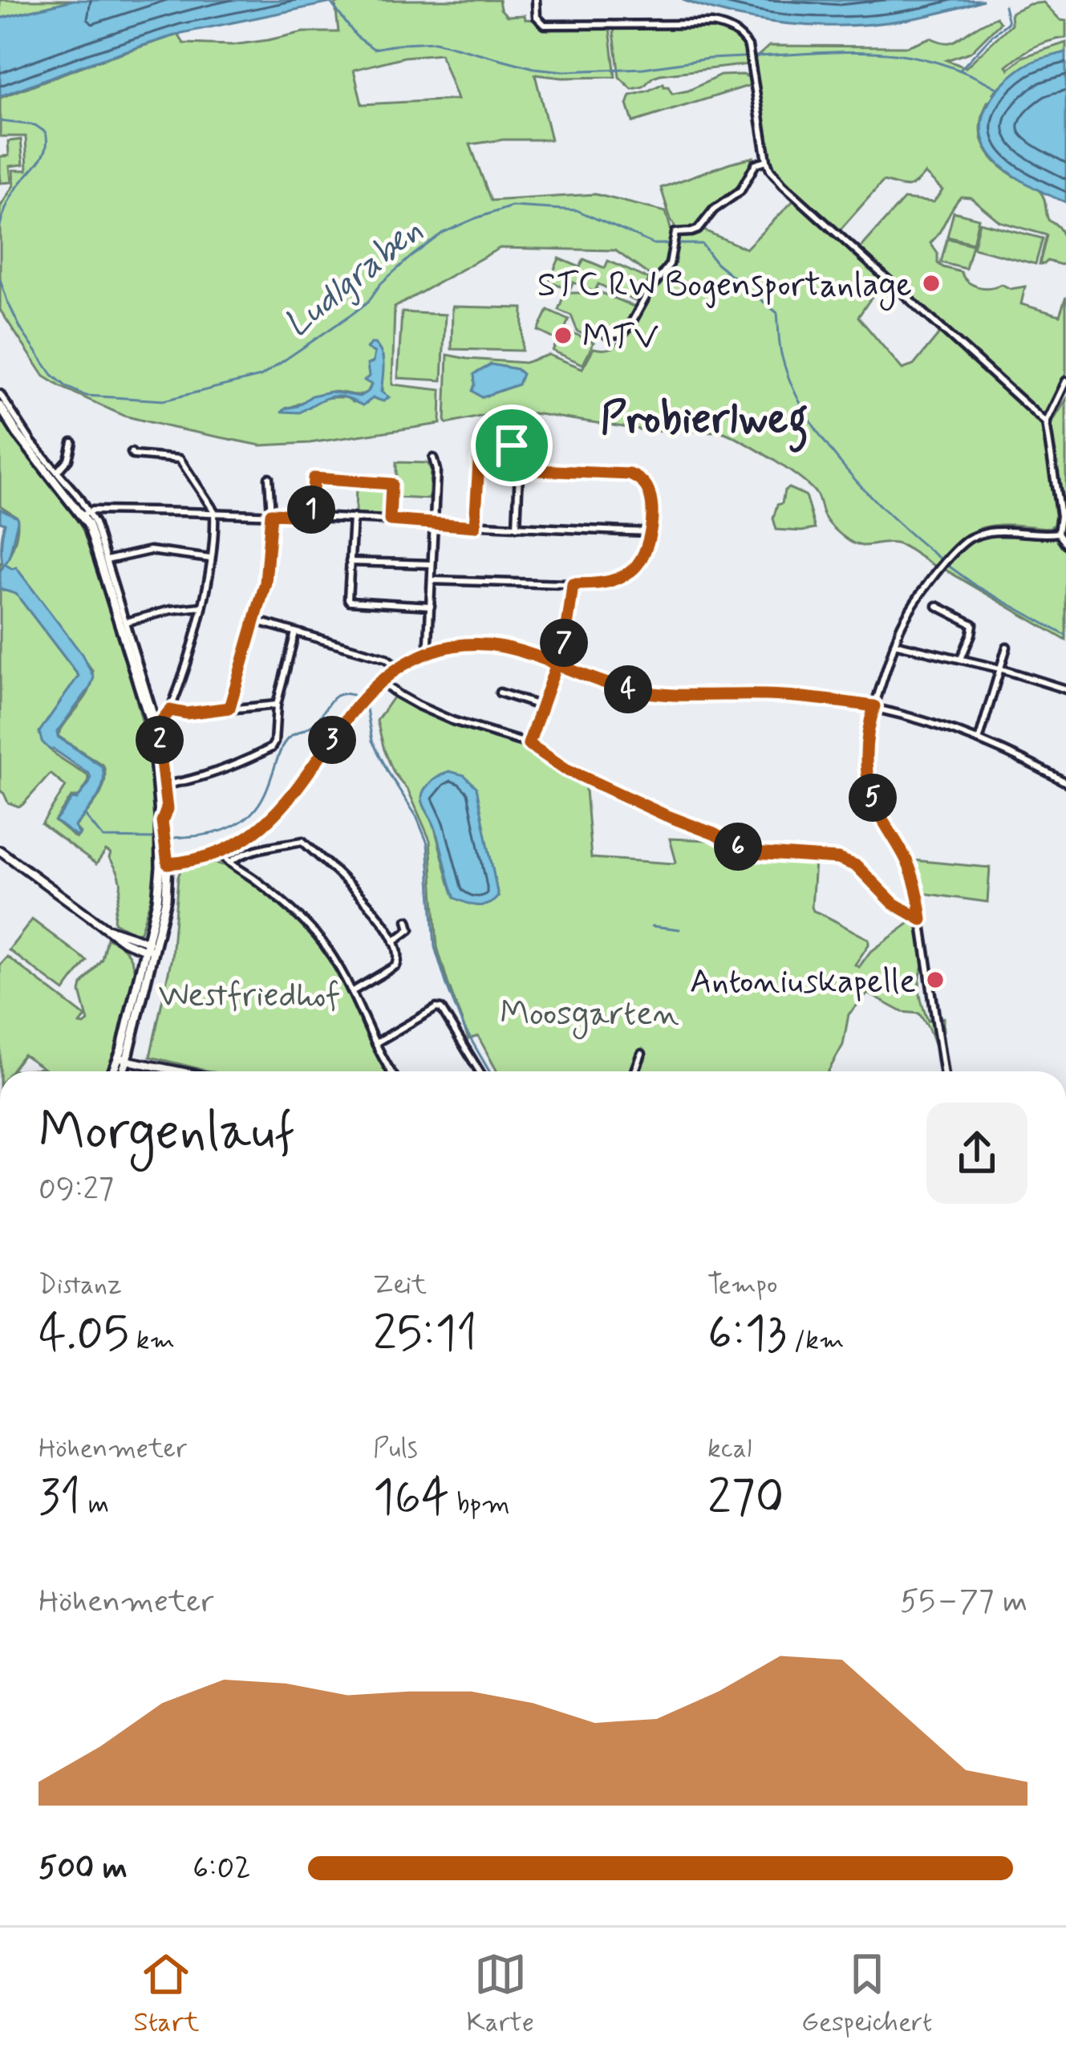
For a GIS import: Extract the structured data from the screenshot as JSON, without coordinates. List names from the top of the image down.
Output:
{
  "districts": ["Probierlweg"],
  "water": ["Ludlgraben"],
  "parks": ["Westfriedhof", "Moosgarten"],
  "places": ["STC RW Bogensportanlage", "MTV", "Antoniuskapelle"],
  "page": {
    "pins": [
      "1",
      "7",
      "4",
      "2",
      "3",
      "5",
      "6"
    ],
    "heading": ["Morgenlauf", "09:27"],
    "stats": [
      ["Distanz", "4.05 km"],
      ["Zeit", "25:11"],
      ["Tempo", "6:13 /km"],
      ["Höhenmeter", "31 m"],
      ["Puls", "164 bpm"],
      ["kcal", "270"]
    ],
    "chart": ["Höhenmeter", "55–77 m"],
    "list": [
      {
        "name": "500 m",
        "note": "6:02"
      }
    ],
    "tabs": ["Start", "Karte", "Gespeichert"]
  }
}
